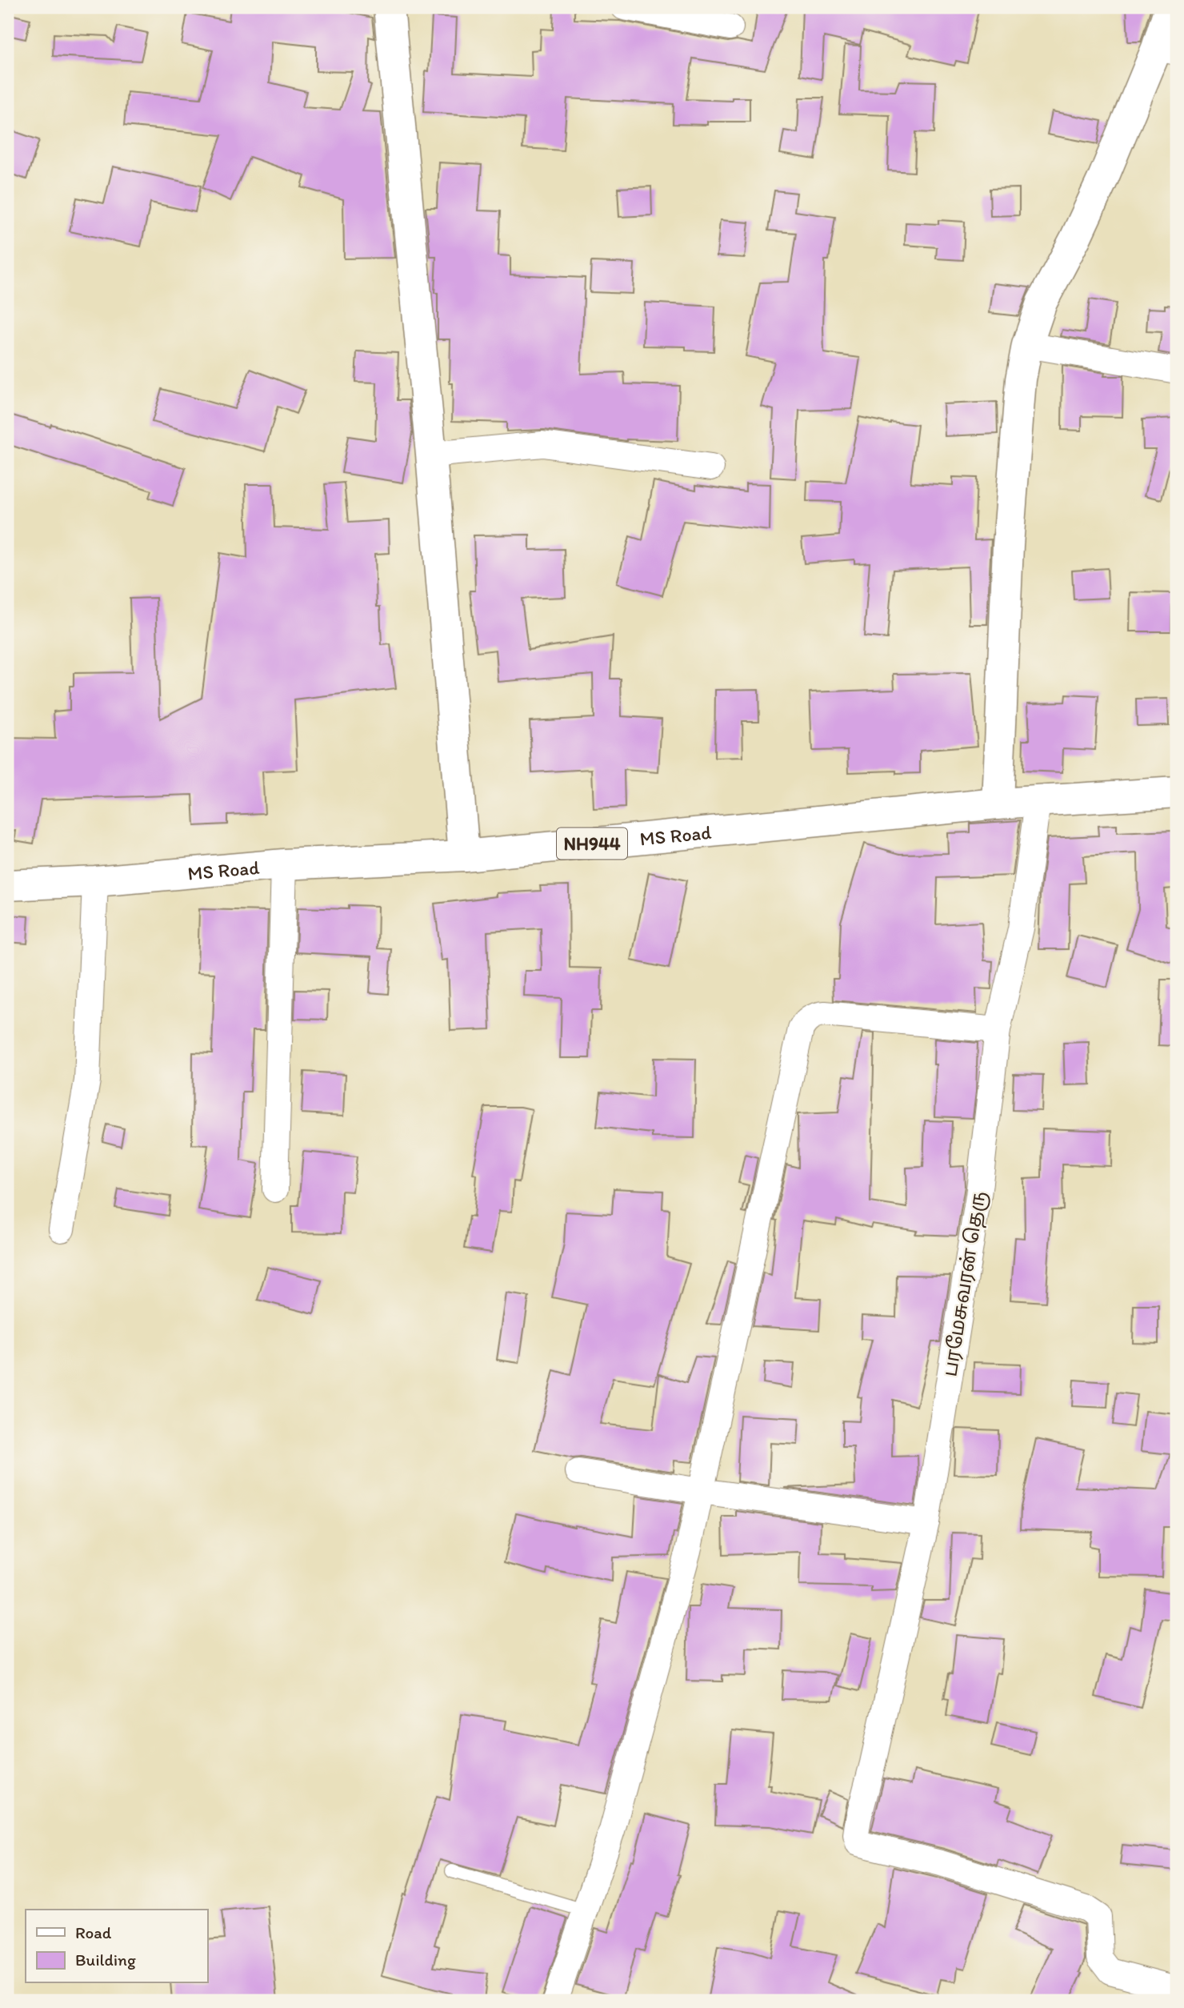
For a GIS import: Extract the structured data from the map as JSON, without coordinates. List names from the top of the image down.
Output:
{
  "streets": {
    "main road": ["MS Road", "NH944"],
    "street": ["பரமேசுவரன் தெரு"]
  },
  "crossings": [
    ["MS Road", "பரமேசுவரன் தெரு"]
  ],
  "legend": ["Road", "Building"]
}
